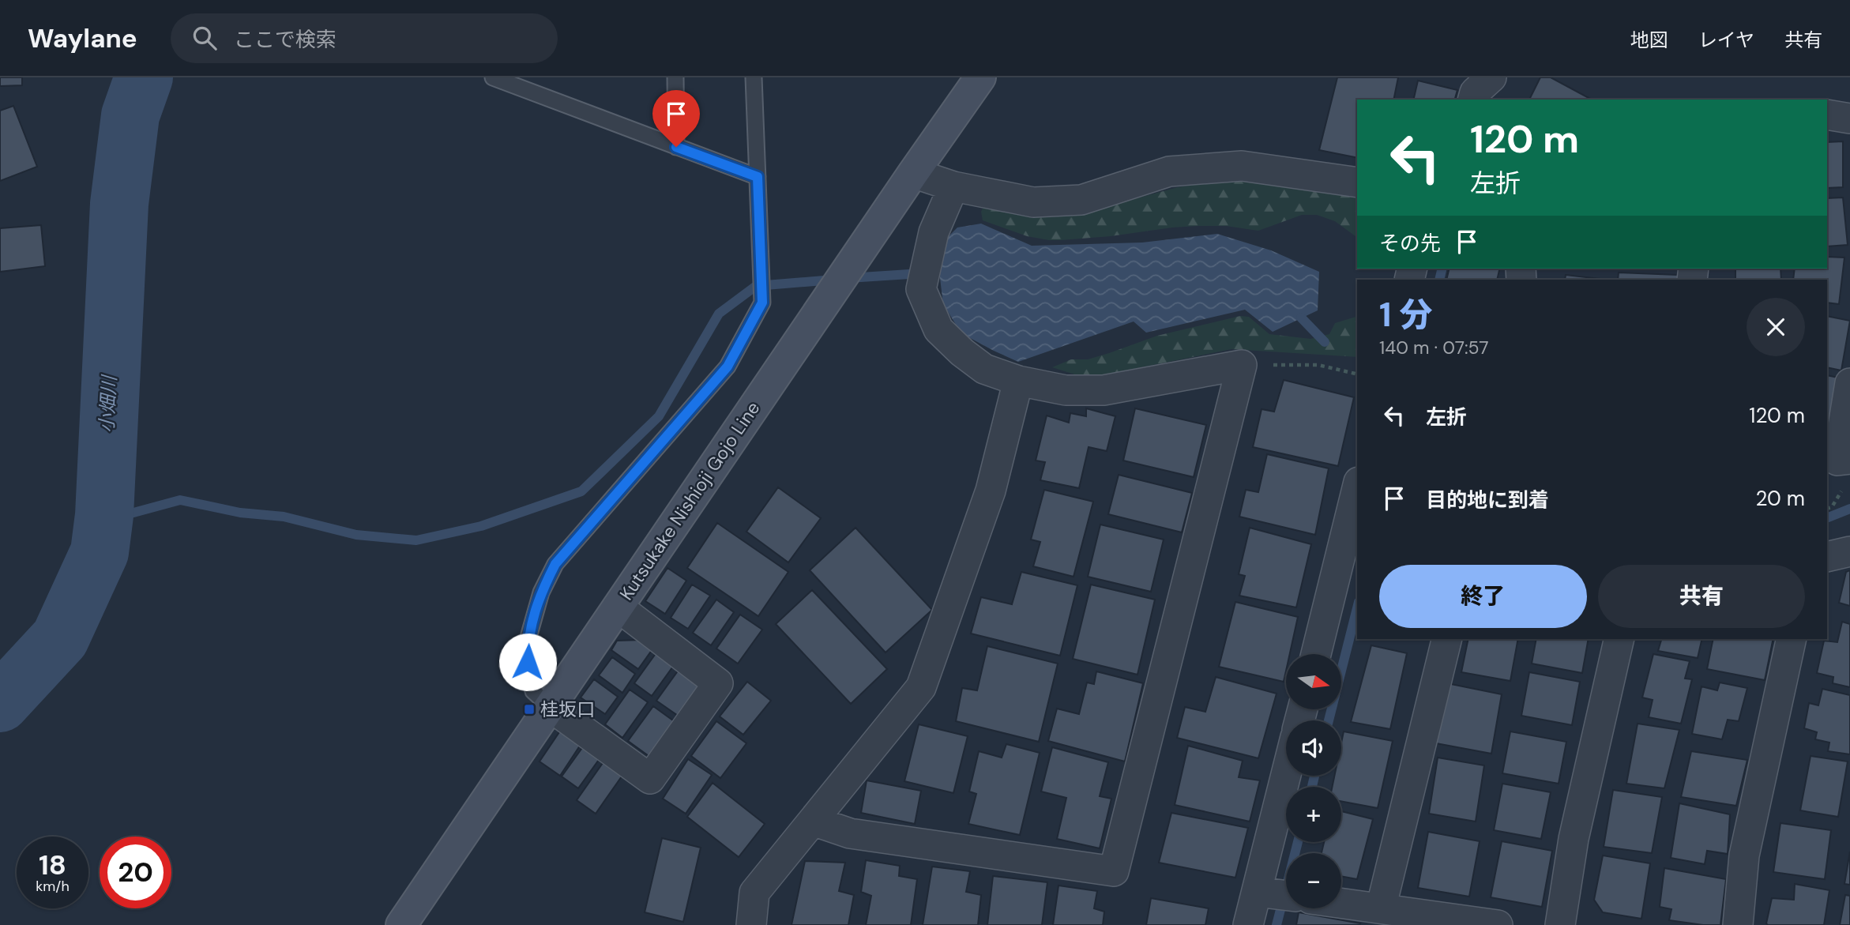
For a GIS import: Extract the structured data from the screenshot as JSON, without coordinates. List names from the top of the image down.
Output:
{
  "streets": {
    "main road": ["Kutsukake Nishioji Gojo Line"]
  },
  "water": ["小畑川"],
  "places": {
    "transit": ["桂坂口"]
  },
  "north": "right",
  "page": {
    "header": "Waylane",
    "search": "ここで検索",
    "nav": ["地図", "レイヤ", "共有"],
    "turn": ["120 m", "左折"],
    "then": "その先",
    "heading": ["1 分", "140 m · 07:57"],
    "list": [
      {
        "name": "左折",
        "value": "120 m"
      },
      {
        "name": "目的地に到着",
        "value": "20 m"
      }
    ],
    "buttons": ["終了", "共有"],
    "map_buttons": ["+", "−"],
    "speed": "18 km/h",
    "limit": "20"
  }
}
